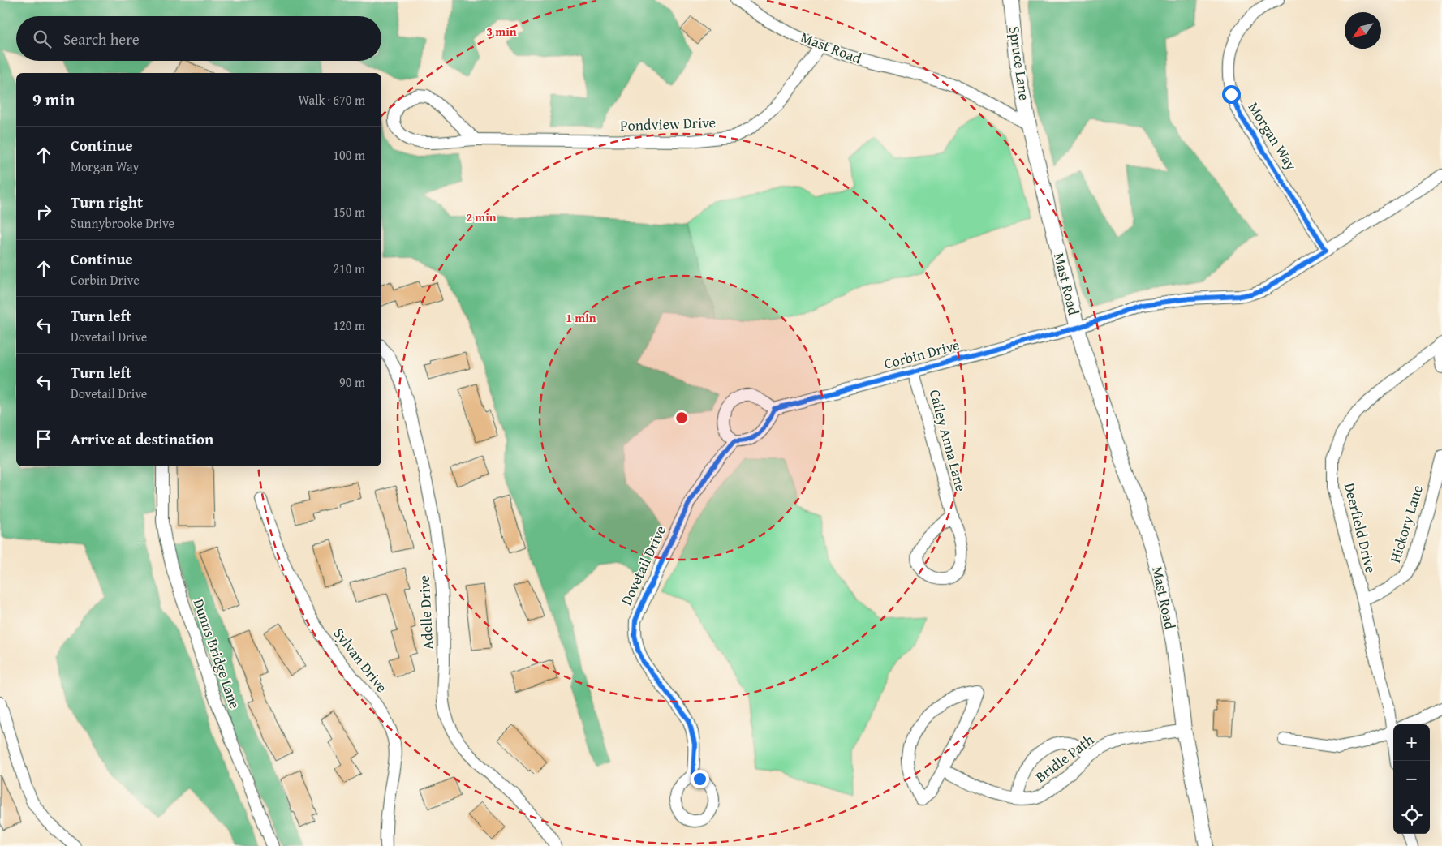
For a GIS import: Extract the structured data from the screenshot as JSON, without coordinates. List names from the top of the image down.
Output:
{
  "streets": {
    "street": [
      "Mast Road",
      "Spruce Lane",
      "Pondview Drive",
      "Morgan Way",
      "Corbin Drive",
      "Cailey Anna Lane",
      "Hickory Lane",
      "Deerfield Drive",
      "Dovetail Drive",
      "Adelle Drive",
      "Dunns Bridge Lane",
      "Sylvan Drive",
      "Bridle Path"
    ]
  },
  "crossings": [
    ["Mast Road", "Spruce Lane"],
    ["Mast Road", "Pondview Drive"],
    ["Mast Road", "Corbin Drive"],
    ["Mast Road", "Bridle Path"],
    ["Morgan Way", "Corbin Drive"],
    ["Corbin Drive", "Cailey Anna Lane"],
    ["Corbin Drive", "Dovetail Drive"],
    ["Hickory Lane", "Deerfield Drive"]
  ],
  "north": "bottom left",
  "page": {
    "search": "Search here",
    "heading": ["9 min", "Walk · 670 m"],
    "list": [
      ["Continue", "Morgan Way", "100 m"],
      ["Turn right", "Sunnybrooke Drive", "150 m"],
      ["Continue", "Corbin Drive", "210 m"],
      ["Turn left", "Dovetail Drive", "120 m"],
      ["Turn left", "Dovetail Drive", "90 m"],
      "Arrive at destination"
    ],
    "map_buttons": ["+", "−"]
  },
  "rings": ["3 min", "2 min", "1 min"]
}
